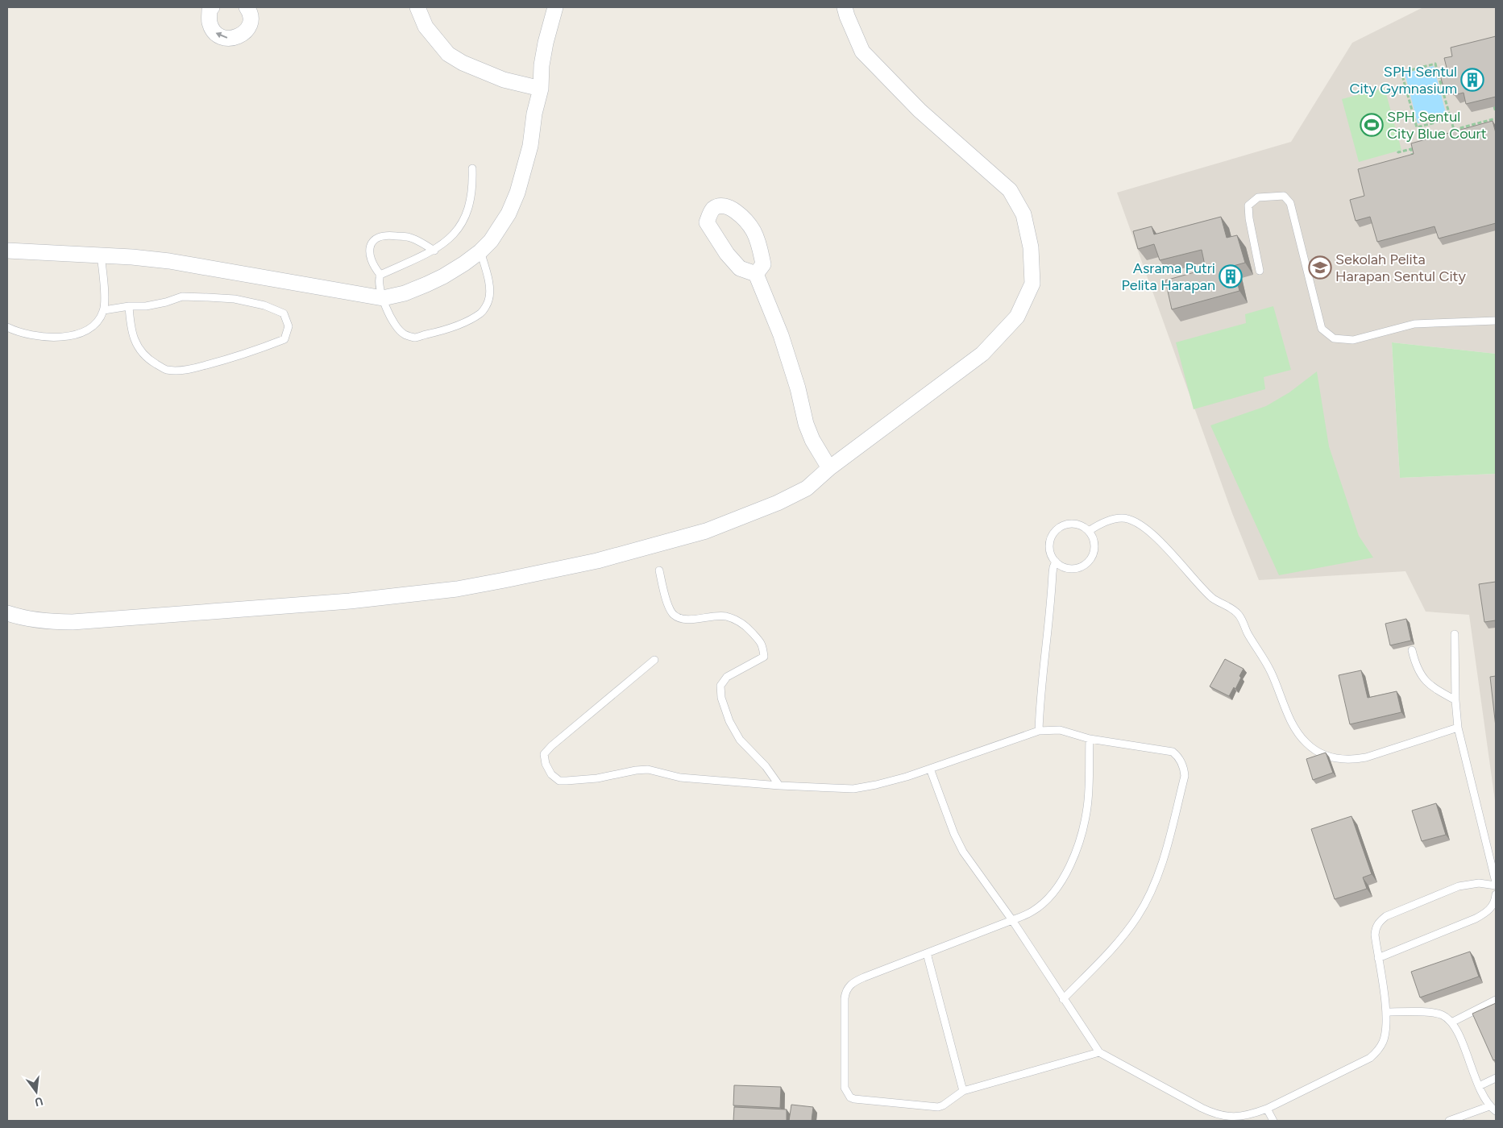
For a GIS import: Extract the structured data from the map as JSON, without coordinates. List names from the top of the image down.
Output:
{
  "places": {
    "building": ["SPH Sentul City Gymnasium", "Asrama Putri Pelita Harapan"],
    "sports": ["SPH Sentul City Blue Court"],
    "school or university": ["Sekolah Pelita Harapan Sentul City"]
  },
  "north": "bottom"
}
